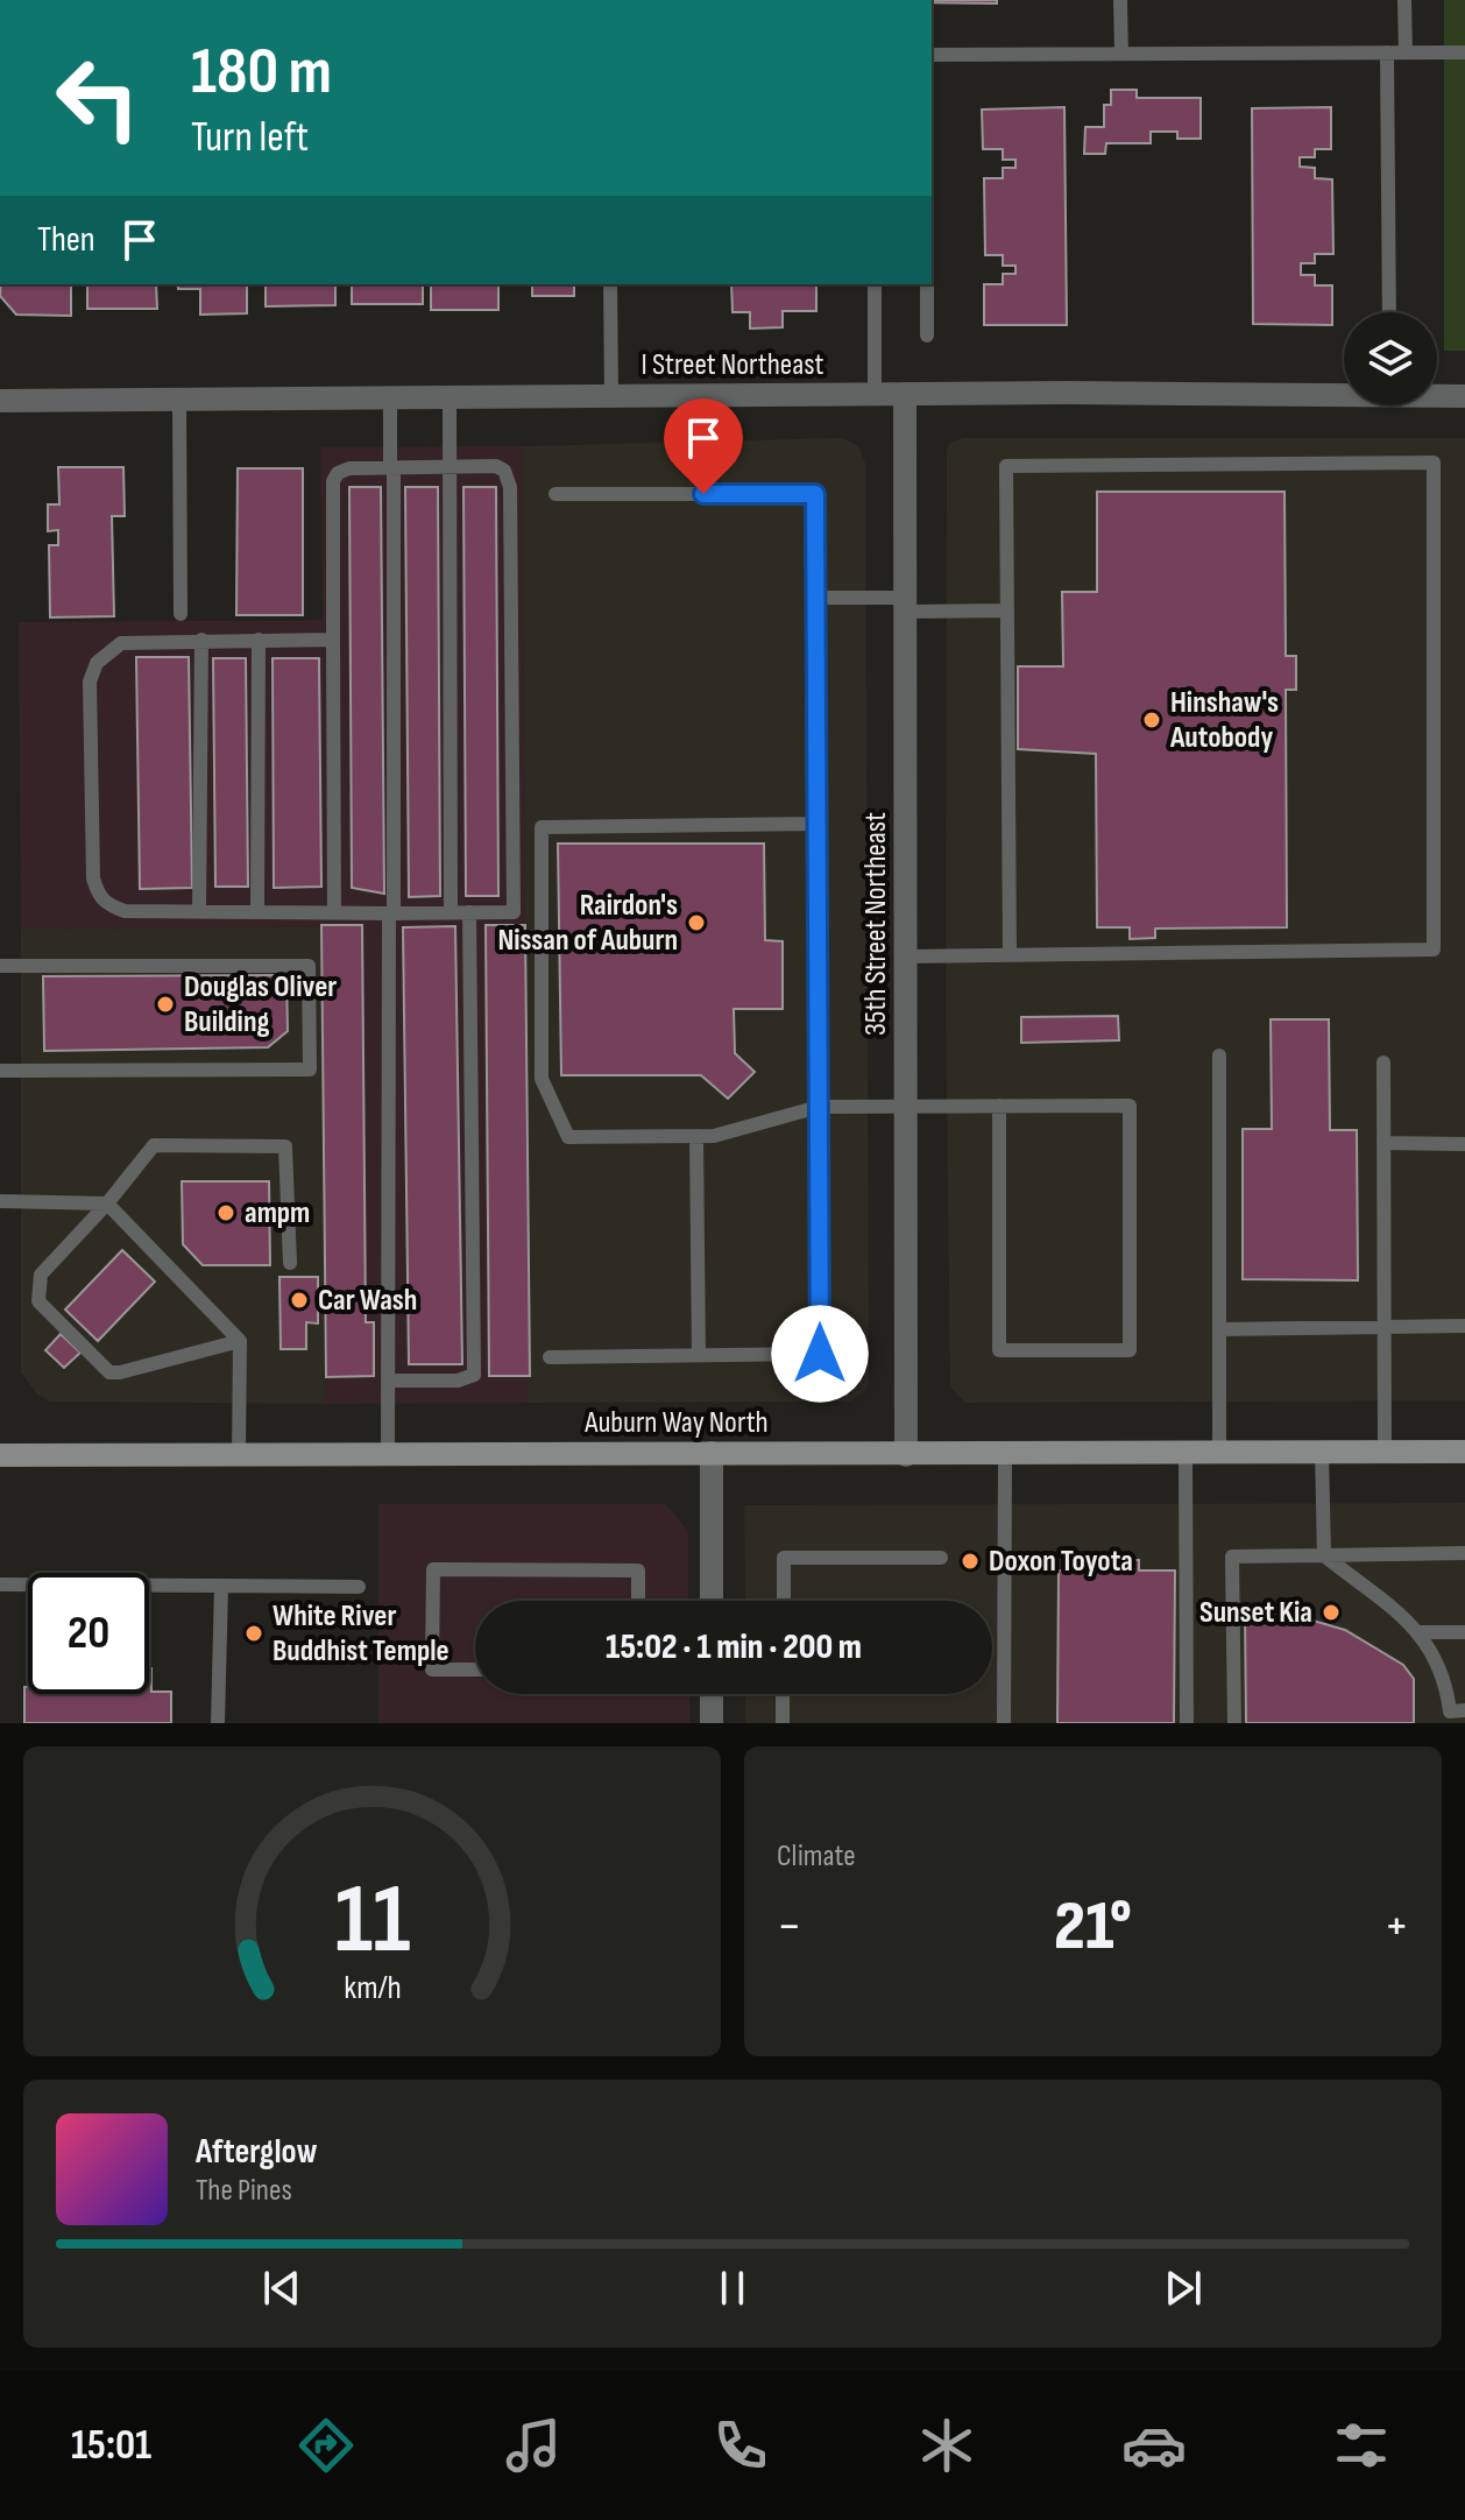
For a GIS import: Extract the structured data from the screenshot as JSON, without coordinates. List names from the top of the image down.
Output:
{
  "streets": {
    "main road": ["Auburn Way North"],
    "street": ["I Street Northeast", "35th Street Northeast"]
  },
  "crossings": [
    ["I Street Northeast", "35th Street Northeast"],
    ["35th Street Northeast", "Auburn Way North"]
  ],
  "places": [
    "Hinshaw's Autobody",
    "Rairdon's Nissan of Auburn",
    "Douglas Oliver Building",
    "ampm",
    "Car Wash",
    "Doxon Toyota",
    "Sunset Kia",
    "White River Buddhist Temple"
  ],
  "page": {
    "turn": ["180 m", "Turn left"],
    "then": "Then",
    "limit": "20",
    "trip": "15:02 · 1 min · 200 m",
    "tile": "Climate",
    "heat": ["−", "21°", "+"],
    "song": ["Afterglow", "The Pines"],
    "tabs": "15:01",
    "gauge": ["11", "km/h"]
  }
}
